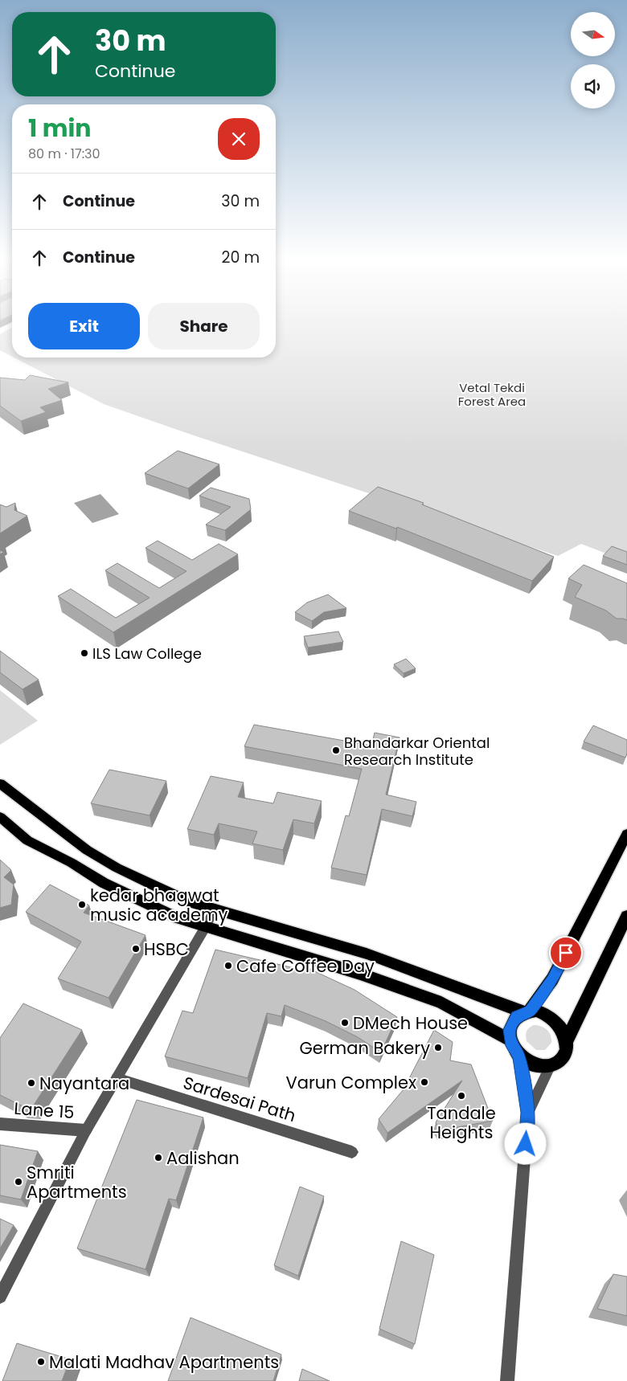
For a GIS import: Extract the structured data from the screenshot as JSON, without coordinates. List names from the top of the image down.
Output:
{
  "streets": {
    "street": ["Sardesai Path", "Lane 15"]
  },
  "parks": ["Vetal Tekdi Forest Area"],
  "places": [
    "ILS Law College",
    "Bhandarkar Oriental Research Institute",
    "kedar bhagwat music academy",
    "HSBC",
    "Cafe Coffee Day",
    "DMech House",
    "German Bakery",
    "Varun Complex",
    "Nayantara",
    "Tandale Heights",
    "Aalishan",
    "Smriti Apartments",
    "Malati Madhav Apartments"
  ],
  "north": "right",
  "page": {
    "turn": ["30 m", "Continue"],
    "heading": ["1 min", "80 m · 17:30"],
    "list": [
      {
        "name": "Continue",
        "value": "30 m"
      },
      {
        "name": "Continue",
        "value": "20 m"
      }
    ],
    "buttons": ["Exit", "Share"]
  }
}
